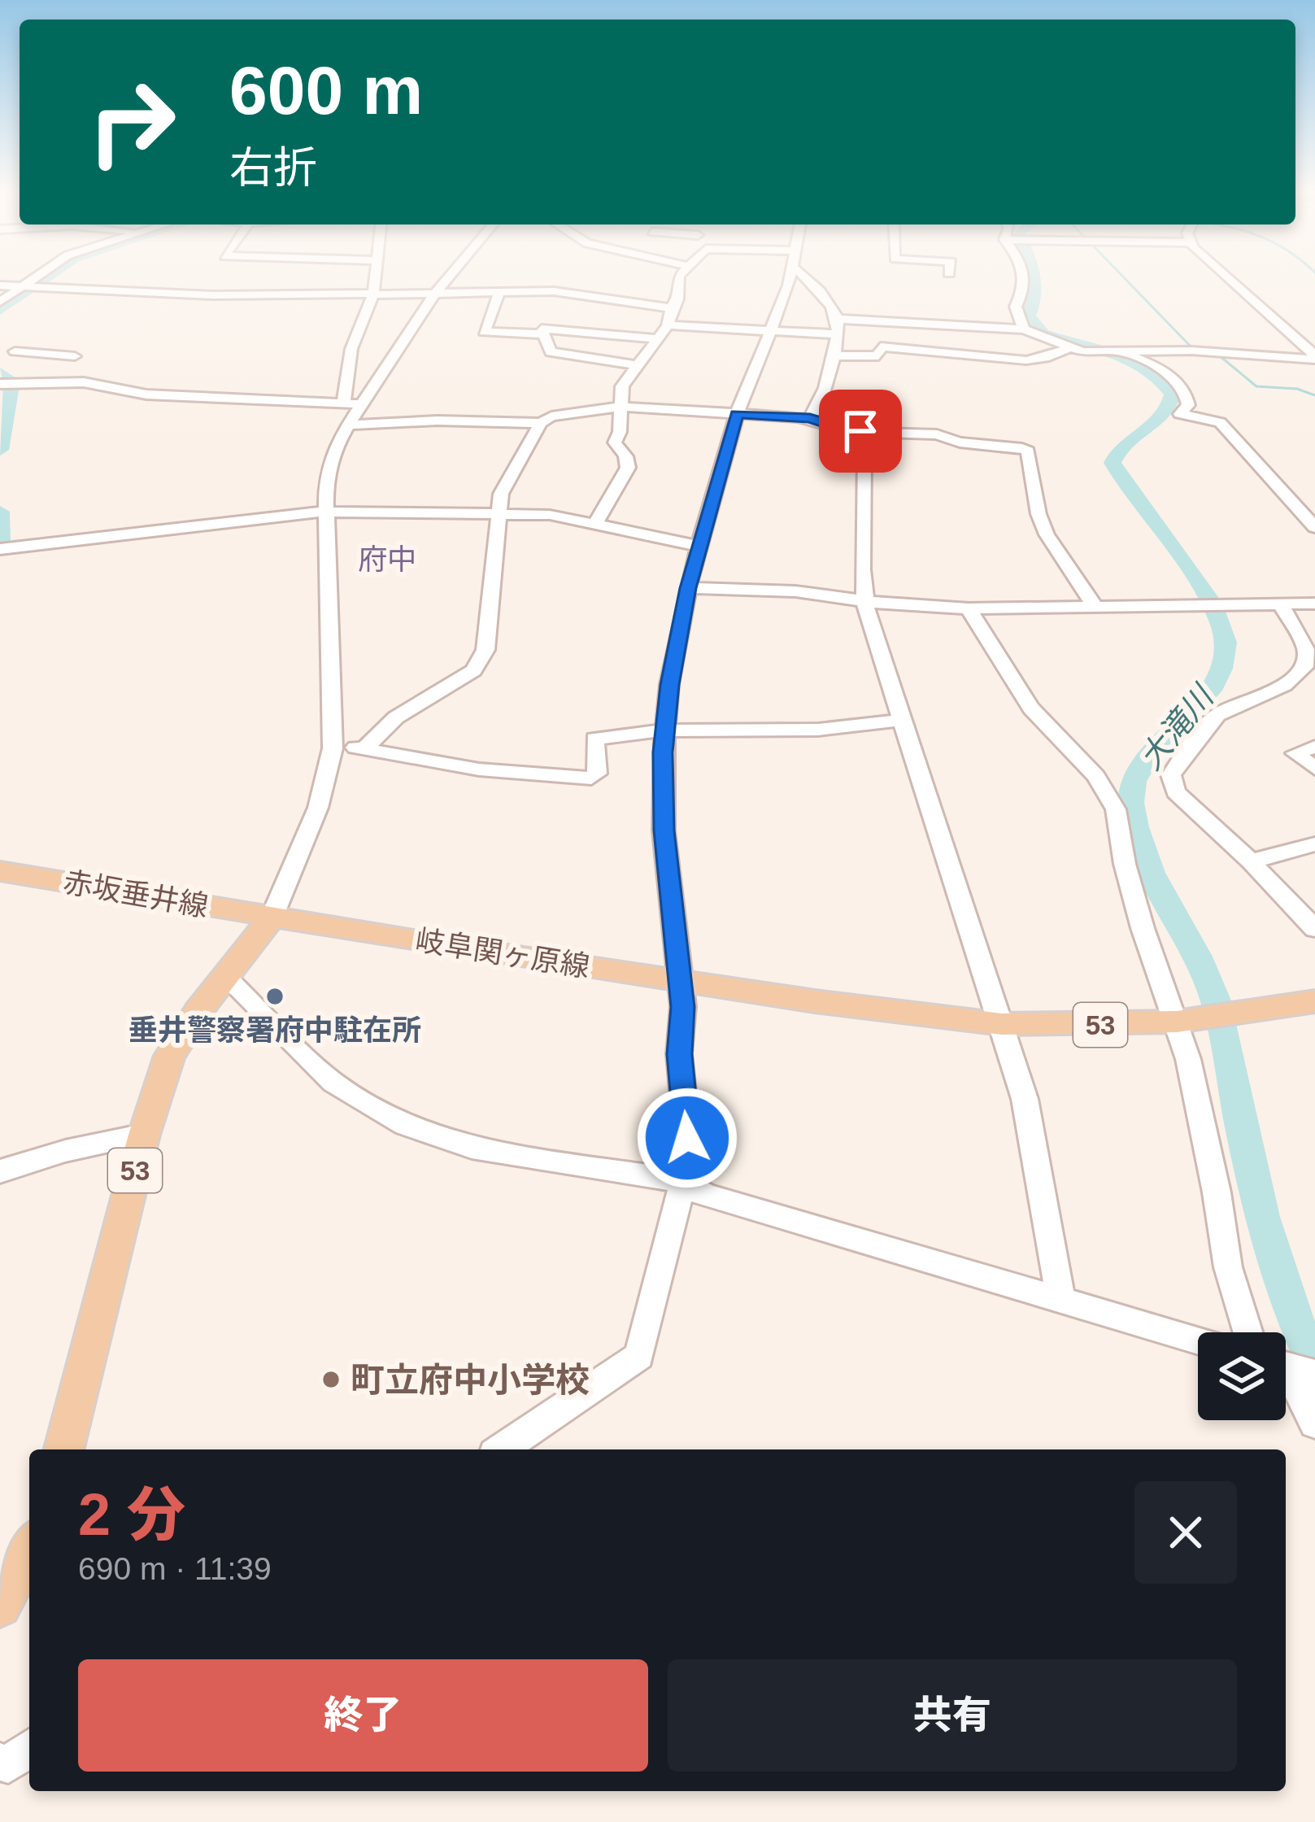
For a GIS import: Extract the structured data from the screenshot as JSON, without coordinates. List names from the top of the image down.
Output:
{
  "streets": {
    "main road": ["赤坂垂井線", "岐阜関ヶ原線", "53"]
  },
  "crossings": [
    ["赤坂垂井線", "岐阜関ヶ原線"],
    ["赤坂垂井線", "53"],
    ["岐阜関ヶ原線", "53"]
  ],
  "districts": ["府中"],
  "water": ["大滝川"],
  "places": ["垂井警察署府中駐在所", "町立府中小学校"],
  "page": {
    "turn": ["600 m", "右折"],
    "heading": ["2 分", "690 m · 11:39"],
    "buttons": ["終了", "共有"]
  }
}
